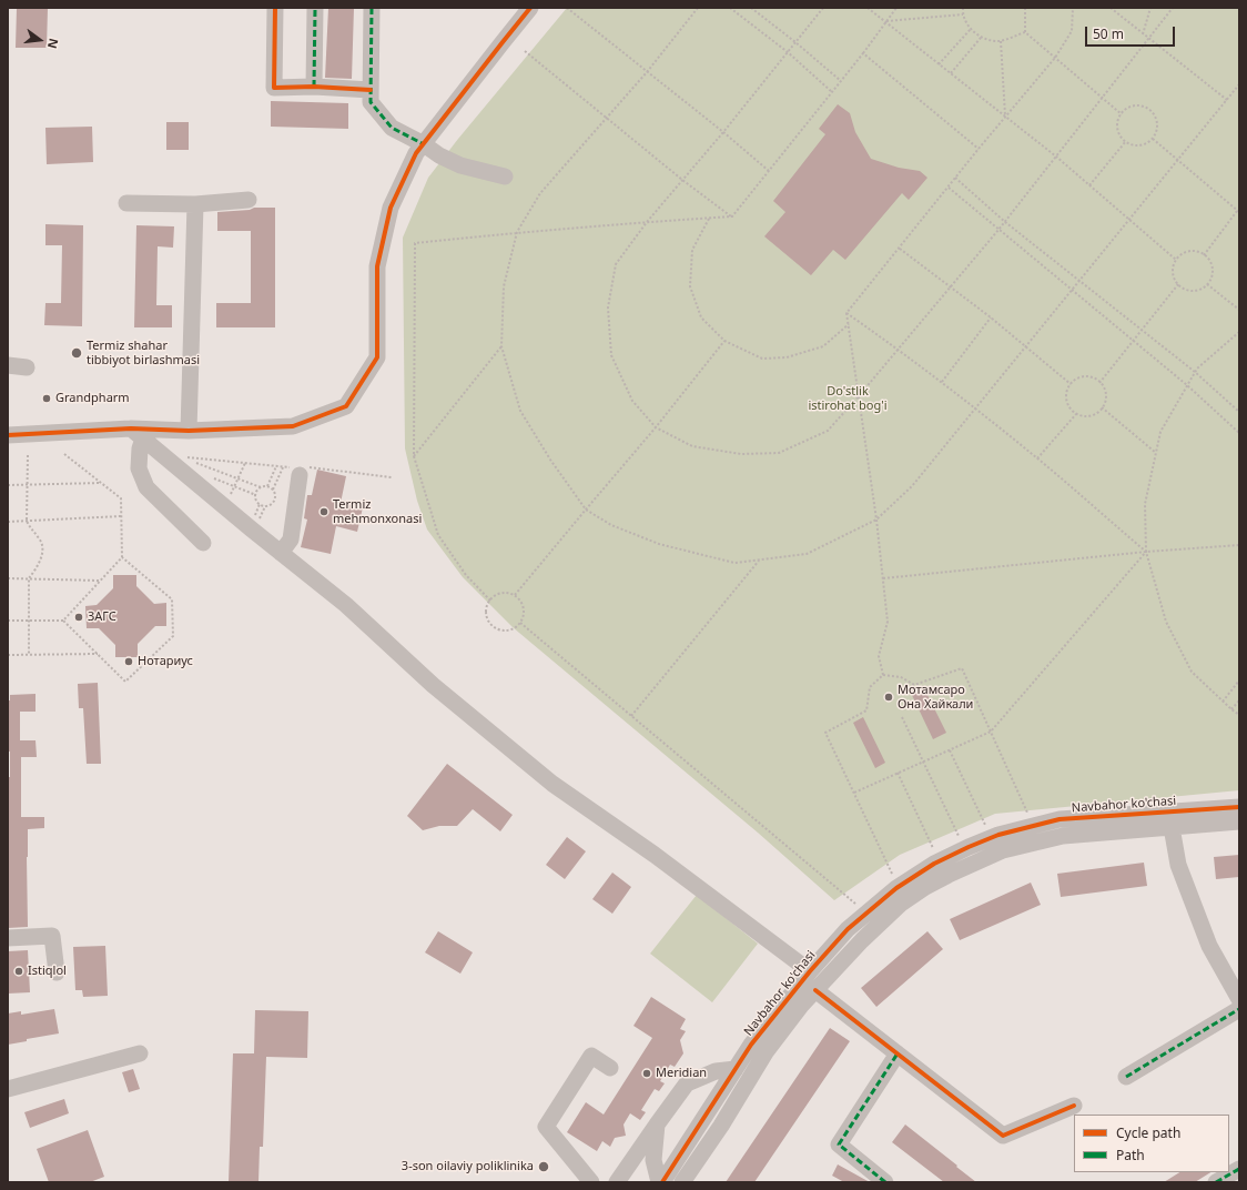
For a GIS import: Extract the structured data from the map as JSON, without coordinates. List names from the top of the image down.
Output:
{
  "streets": {
    "street": ["Navbahor ko'chasi"]
  },
  "parks": ["Do'stlik istirohat bog'i"],
  "places": [
    "Termiz shahar tibbiyot birlashmasi",
    "Grandpharm",
    "Termiz mehmonxonasi",
    "ЗАГС",
    "Нотариус",
    "Мотамсаро Она Хайкали",
    "Istiqlol",
    "Meridian",
    "3-son oilaviy poliklinika"
  ],
  "legend": ["Cycle path", "Path"],
  "scale_bar": "50 m",
  "north": "right"
}
